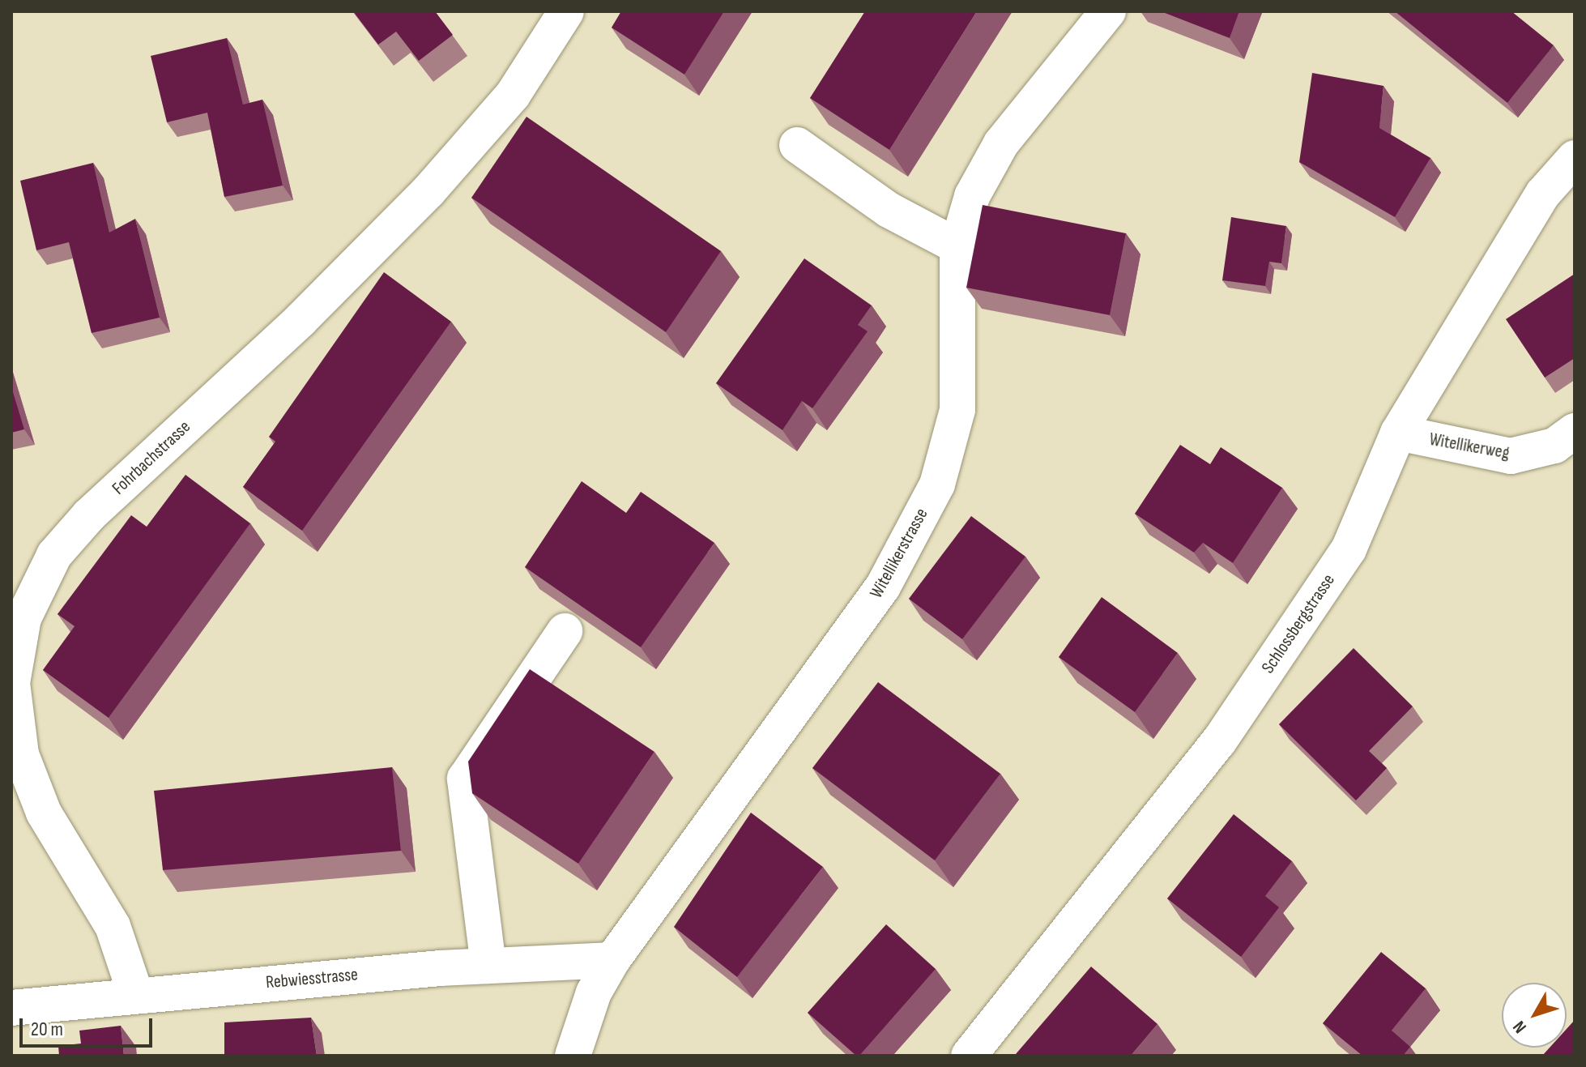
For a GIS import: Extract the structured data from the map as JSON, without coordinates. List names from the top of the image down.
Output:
{
  "streets": {
    "street": [
      "Witellikerweg",
      "Fohrbachstrasse",
      "Witellikerstrasse",
      "Schlossbergstrasse",
      "Rebwiesstrasse"
    ]
  },
  "crossings": [
    ["Witellikerweg", "Schlossbergstrasse"],
    ["Fohrbachstrasse", "Rebwiesstrasse"],
    ["Witellikerstrasse", "Rebwiesstrasse"]
  ],
  "scale_bar": "20 m",
  "north": "bottom left"
}
